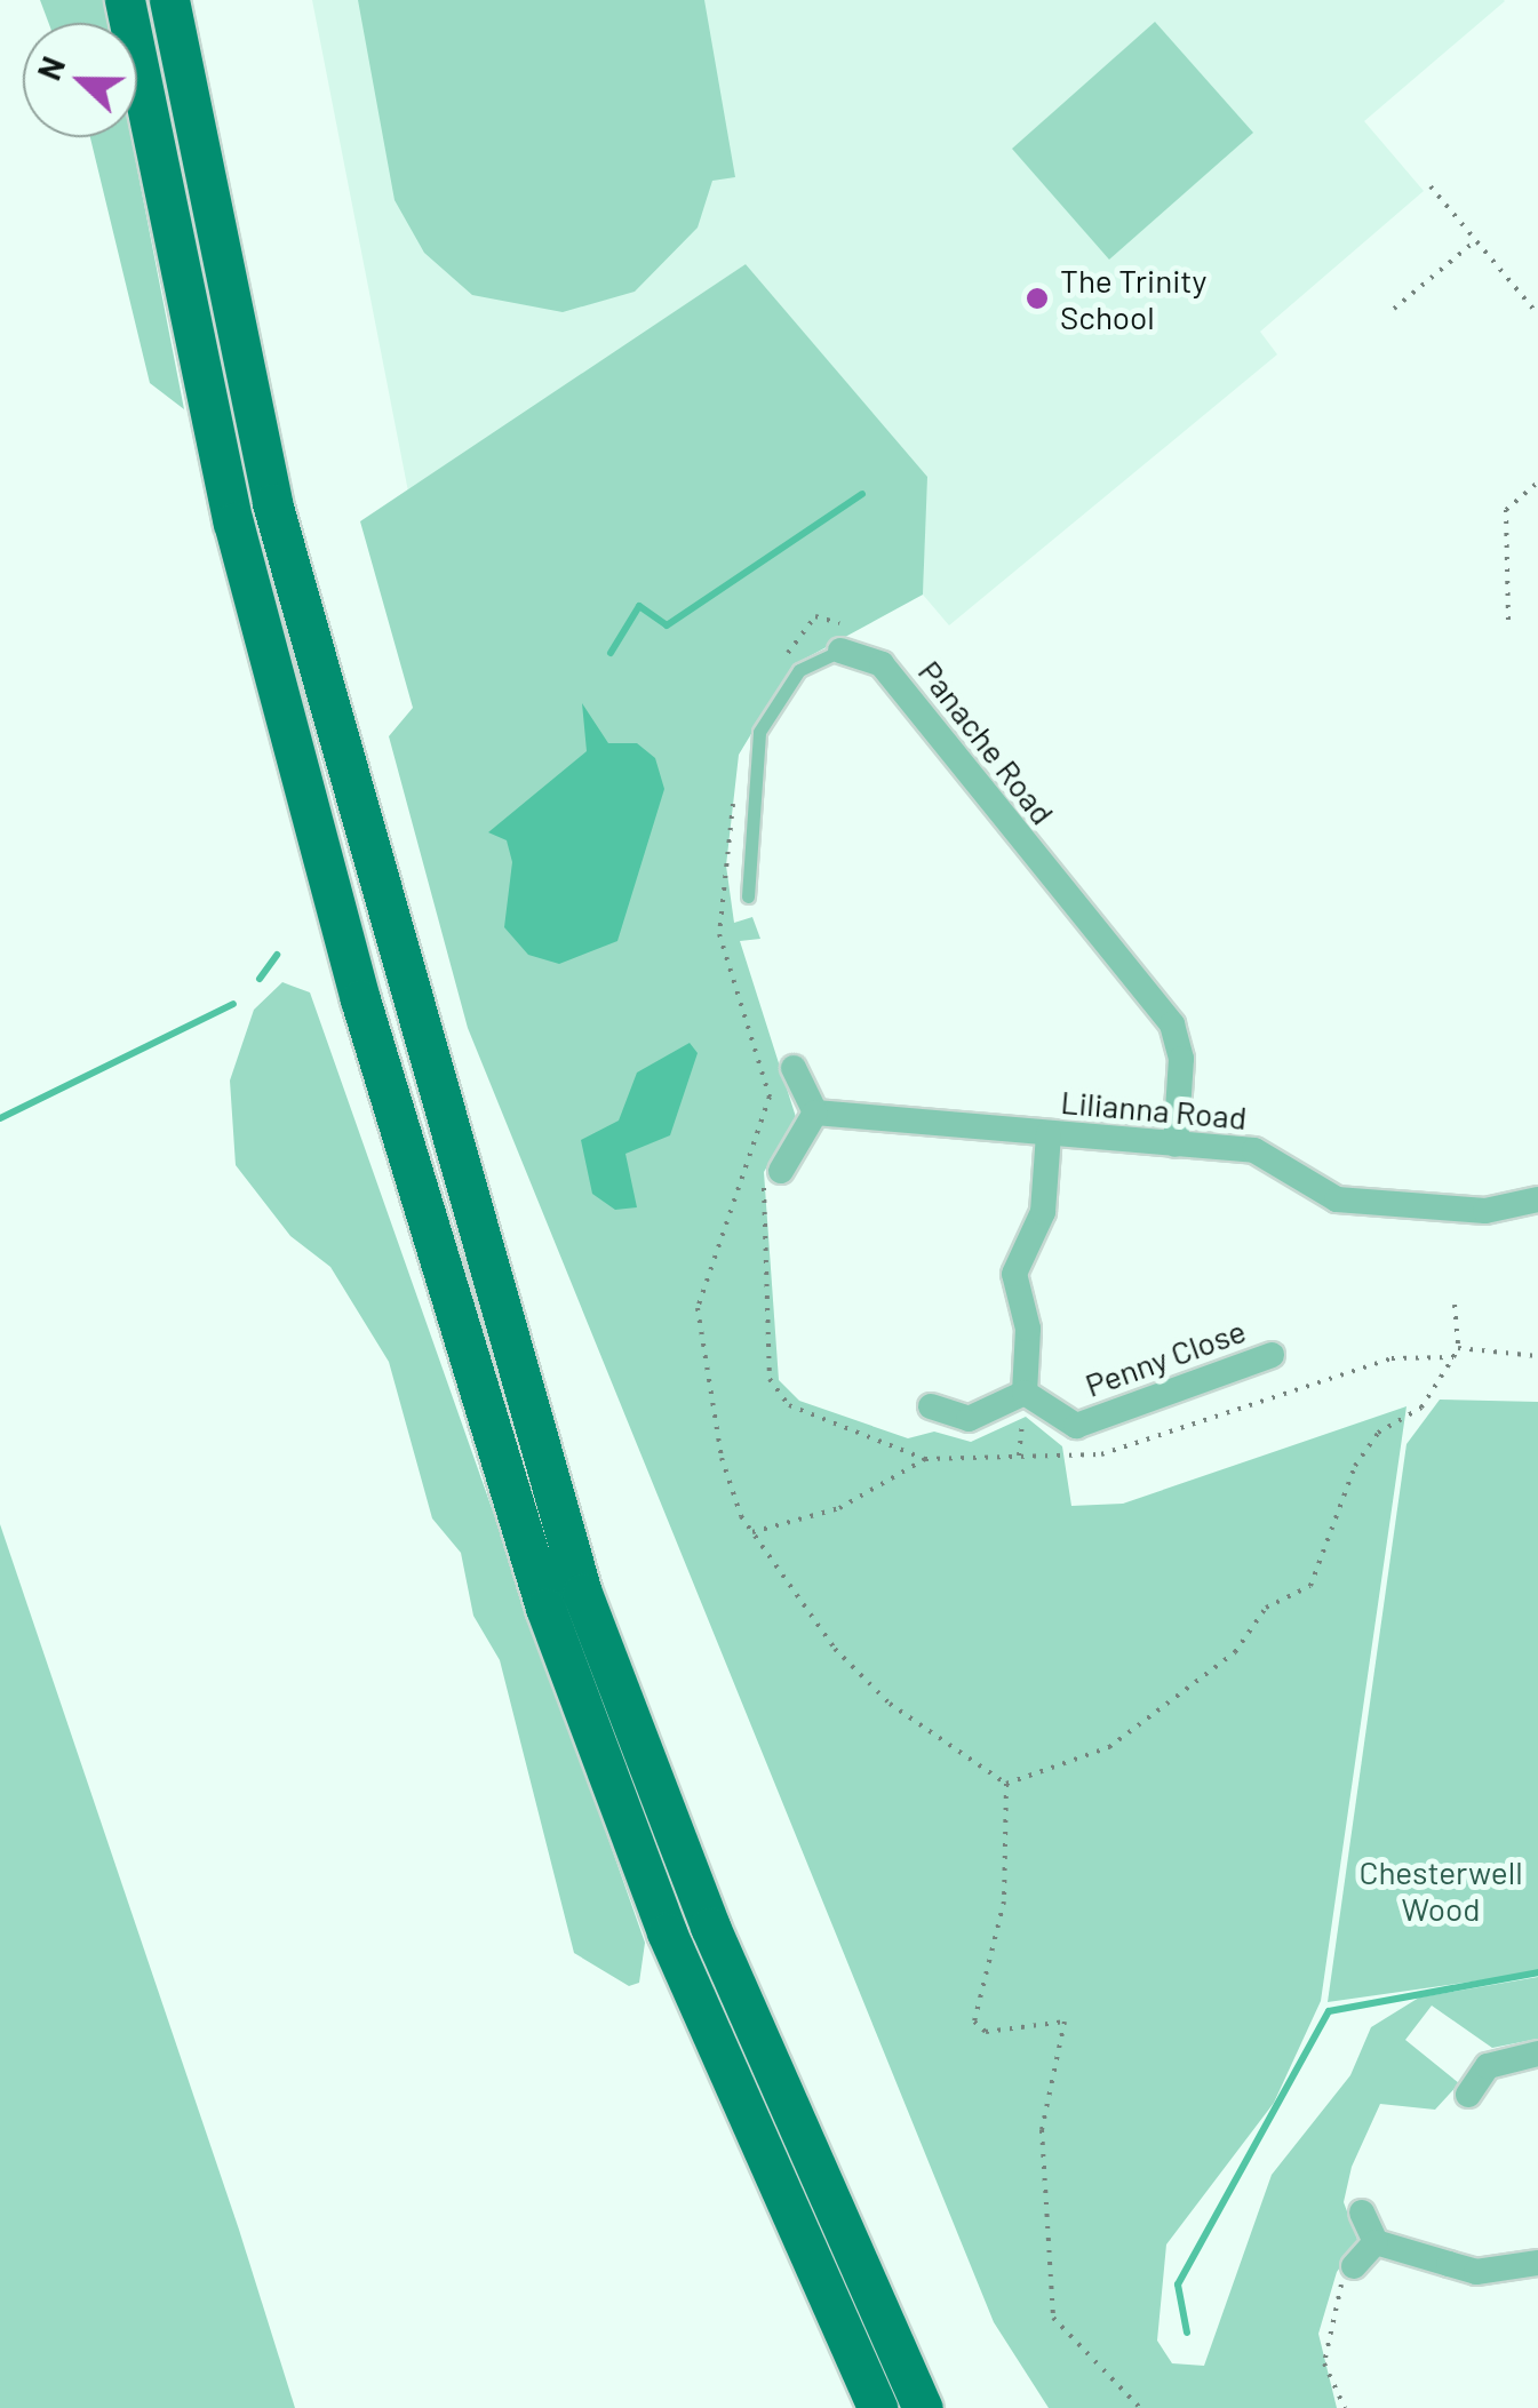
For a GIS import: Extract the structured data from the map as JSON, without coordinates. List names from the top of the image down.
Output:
{
  "streets": {
    "street": ["Panache Road", "Lilianna Road", "Penny Close"]
  },
  "crossings": [
    ["Panache Road", "Lilianna Road"]
  ],
  "parks": ["Chesterwell Wood"],
  "places": ["The Trinity School"],
  "north": "left"
}
